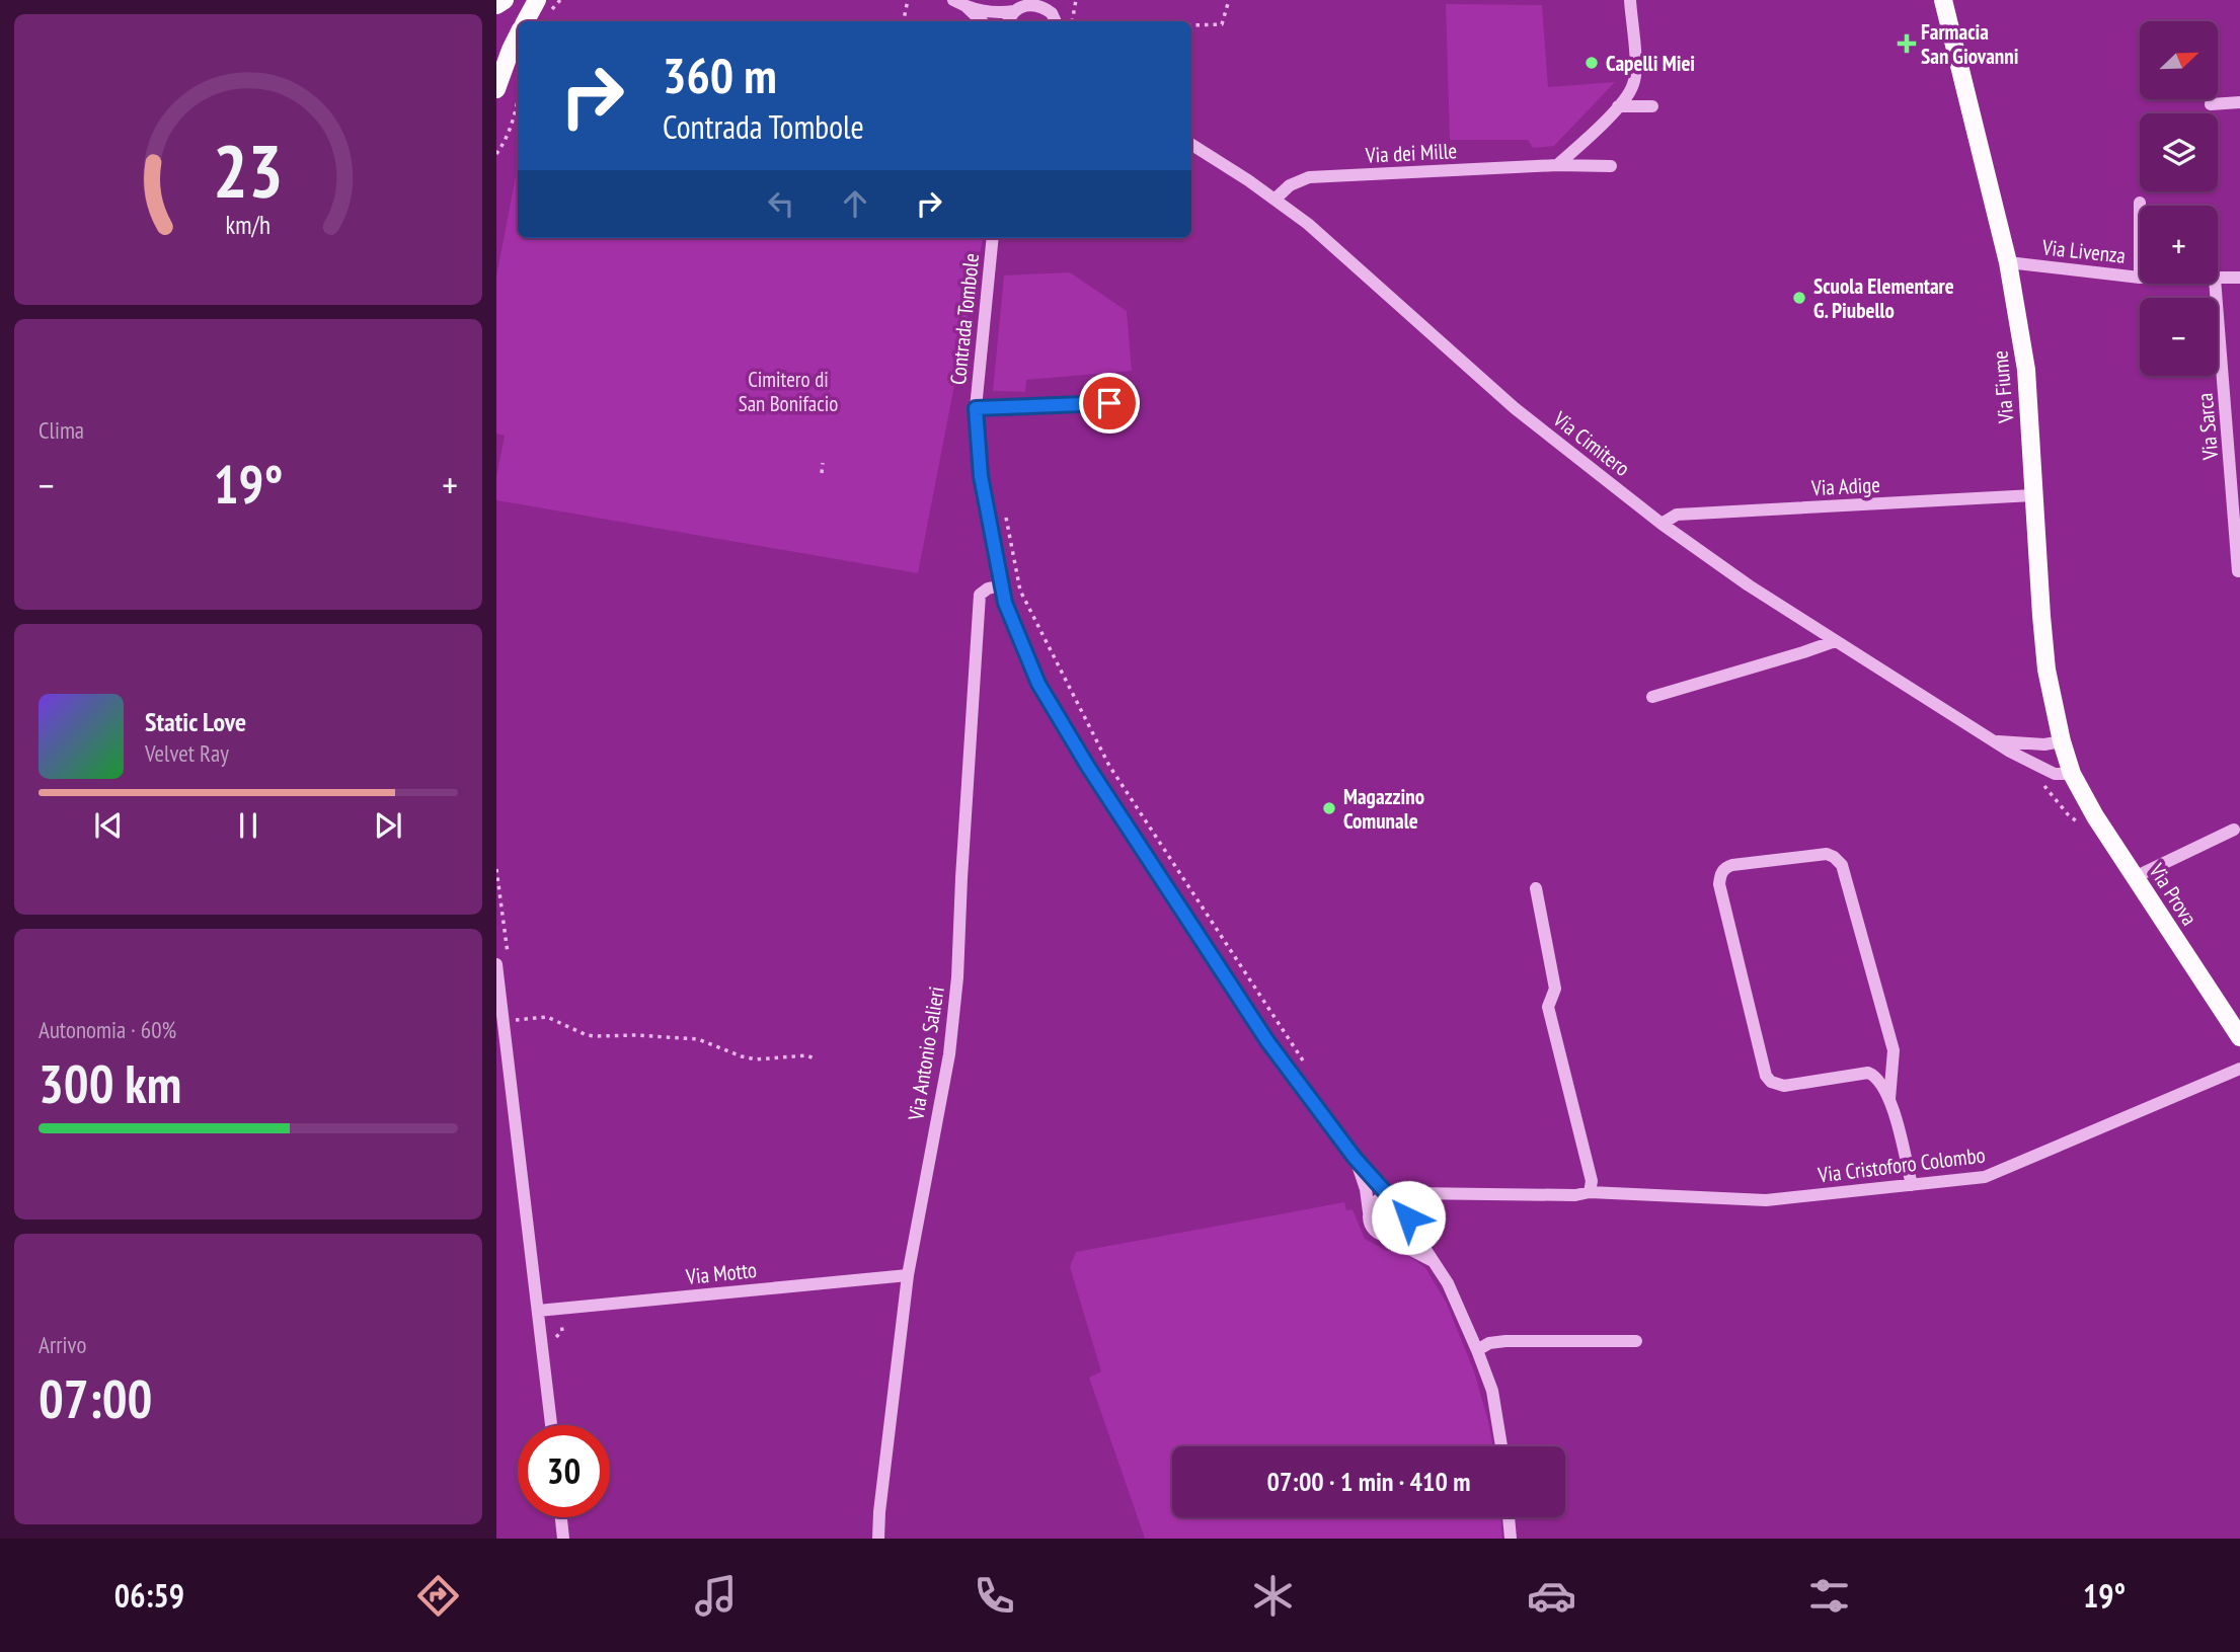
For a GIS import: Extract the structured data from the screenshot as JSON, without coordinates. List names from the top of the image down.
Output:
{
  "streets": {
    "main road": ["Via Fiume", "Via Prova"],
    "street": [
      "Via dei Mille",
      "Via Livenza",
      "Contrada Tombole",
      "Via Sarca",
      "Via Cimitero",
      "Via Adige",
      "Via Antonio Salieri",
      "Via Cristoforo Colombo",
      "Via Motto"
    ]
  },
  "crossings": [
    ["Via dei Mille", "Via Cimitero"],
    ["Via Livenza", "Via Fiume"],
    ["Contrada Tombole", "Via Antonio Salieri"],
    ["Contrada Tombole", "Via Cristoforo Colombo"],
    ["Via Fiume", "Via Cimitero"],
    ["Via Fiume", "Via Adige"],
    ["Via Fiume", "Via Prova"],
    ["Via Cimitero", "Via Adige"],
    ["Via Cimitero", "Via Prova"],
    ["Via Antonio Salieri", "Via Motto"]
  ],
  "parks": ["Cimitero di San Bonifacio"],
  "places": {
    "health": ["Farmacia San Giovanni"],
    "other": ["Capelli Miei", "Scuola Elementare G. Piubello", "Magazzino Comunale"]
  },
  "north": "top right",
  "page": {
    "map_buttons": ["+", "−"],
    "turn": ["360 m", "Contrada Tombole"],
    "tile": [
      "Clima",
      ["Autonomia · 60%", "300 km"],
      ["Arrivo", "07:00"]
    ],
    "heat": ["−", "19°", "+"],
    "song": ["Static Love", "Velvet Ray"],
    "limit": "30",
    "trip": "07:00 · 1 min · 410 m",
    "tabs": ["06:59", "19°"],
    "gauge": ["23", "km/h"]
  }
}
